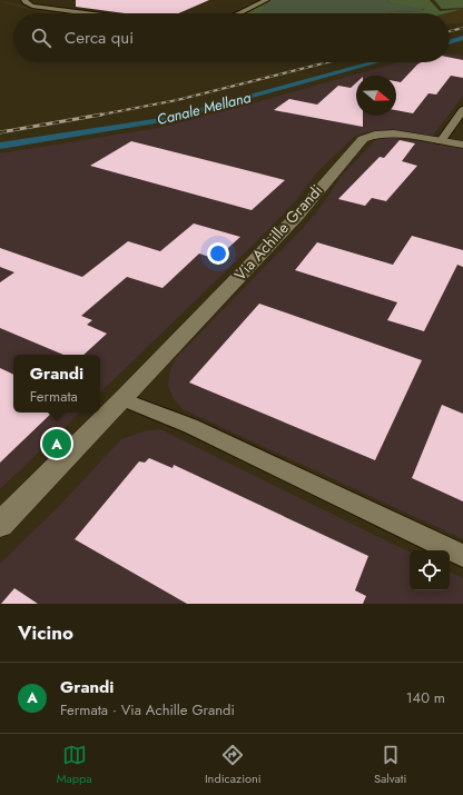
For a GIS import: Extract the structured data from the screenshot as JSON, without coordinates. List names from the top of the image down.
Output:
{
  "streets": {
    "street": ["Via Achille Grandi"]
  },
  "water": ["Canale Mellana"],
  "north": "right",
  "page": {
    "search": "Cerca qui",
    "popup": ["Grandi", "Fermata"],
    "pins": "A",
    "heading": "Vicino",
    "list": [
      {
        "mark": "A",
        "name": "Grandi",
        "note": "Fermata · Via Achille Grandi",
        "value": "140 m"
      }
    ],
    "nav": ["Mappa", "Indicazioni", "Salvati"]
  }
}
